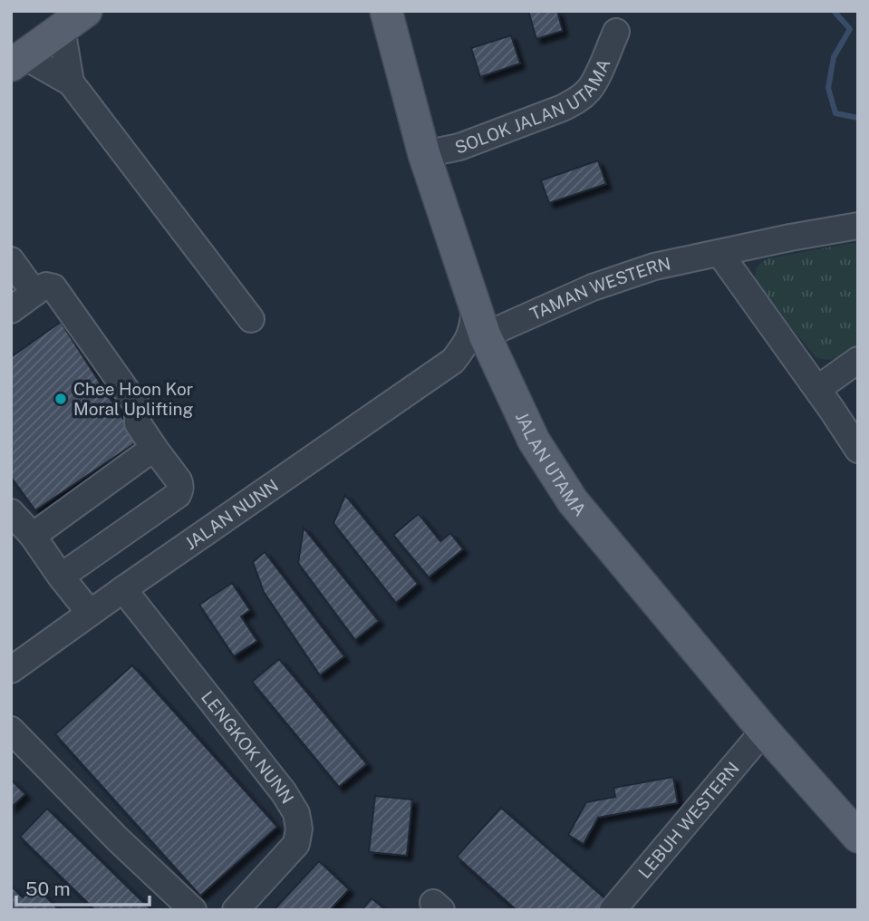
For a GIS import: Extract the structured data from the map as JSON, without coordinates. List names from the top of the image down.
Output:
{
  "streets": {
    "main road": ["JALAN UTAMA"],
    "street": [
      "SOLOK JALAN UTAMA",
      "TAMAN WESTERN",
      "JALAN NUNN",
      "LENGKOK NUNN",
      "LEBUH WESTERN"
    ]
  },
  "crossings": [
    ["SOLOK JALAN UTAMA", "JALAN UTAMA"],
    ["TAMAN WESTERN", "JALAN UTAMA"],
    ["TAMAN WESTERN", "JALAN NUNN"],
    ["JALAN UTAMA", "JALAN NUNN"],
    ["JALAN UTAMA", "LEBUH WESTERN"],
    ["JALAN NUNN", "LENGKOK NUNN"]
  ],
  "places": ["Chee Hoon Kor Moral Uplifting"],
  "scale_bar": "50 m"
}
